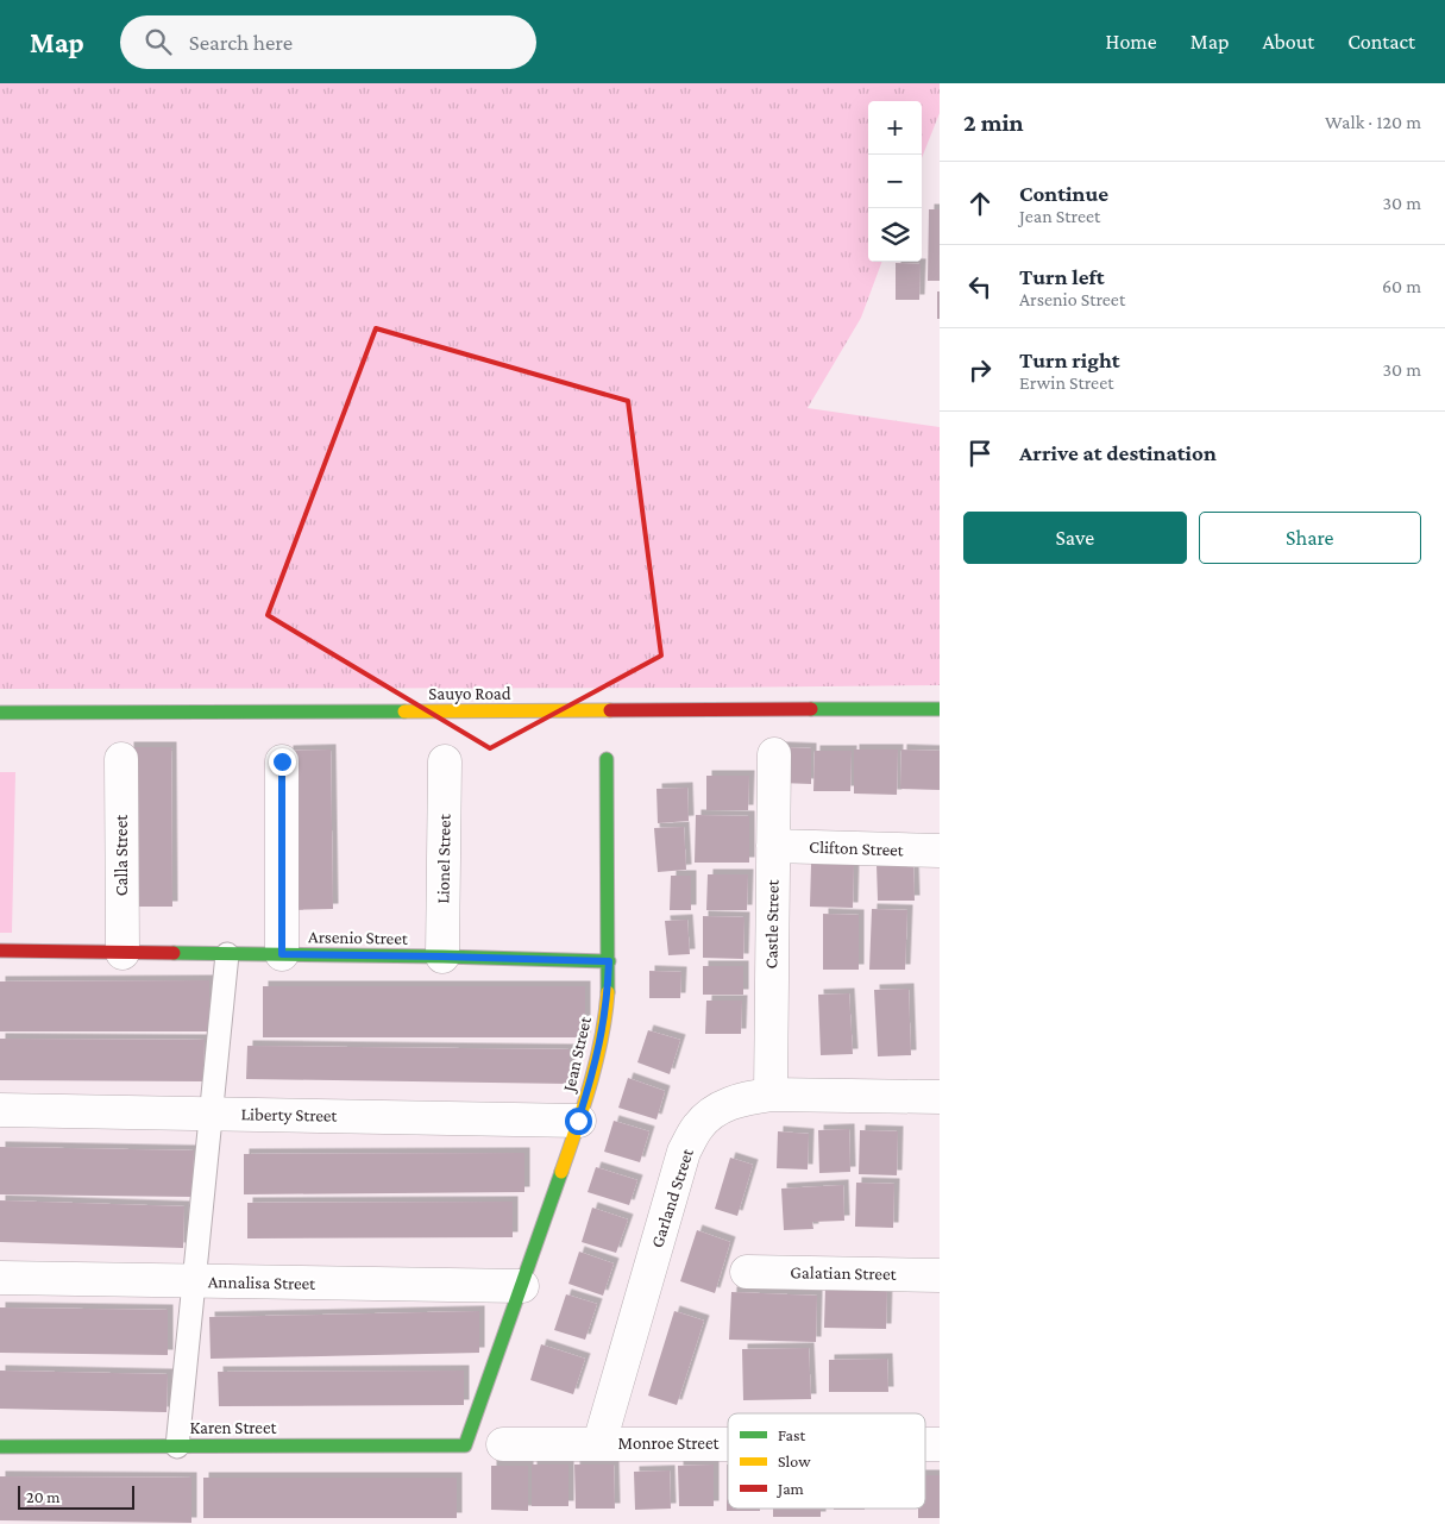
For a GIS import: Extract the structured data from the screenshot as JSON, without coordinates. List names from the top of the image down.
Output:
{
  "streets": {
    "street": [
      "Sauyo Road",
      "Clifton Street",
      "Calla Street",
      "Lionel Street",
      "Castle Street",
      "Arsenio Street",
      "Jean Street",
      "Liberty Street",
      "Garland Street",
      "Galatian Street",
      "Annalisa Street",
      "Karen Street",
      "Monroe Street"
    ]
  },
  "crossings": [
    ["Clifton Street", "Castle Street"],
    ["Calla Street", "Arsenio Street"],
    ["Lionel Street", "Arsenio Street"],
    ["Castle Street", "Garland Street"],
    ["Arsenio Street", "Jean Street"],
    ["Jean Street", "Liberty Street"],
    ["Jean Street", "Annalisa Street"],
    ["Jean Street", "Karen Street"],
    ["Garland Street", "Monroe Street"]
  ],
  "legend": ["Fast", "Slow", "Jam"],
  "scale_bar": "20 m",
  "page": {
    "header": "Map",
    "search": "Search here",
    "nav": [
      "Home",
      "Map",
      "About",
      "Contact"
    ],
    "heading": ["2 min", "Walk · 120 m"],
    "map_buttons": ["+", "−"],
    "list": [
      ["Continue", "Jean Street", "30 m"],
      ["Turn left", "Arsenio Street", "60 m"],
      ["Turn right", "Erwin Street", "30 m"],
      "Arrive at destination"
    ],
    "buttons": ["Save", "Share"],
    "scale": "20 m"
  }
}
